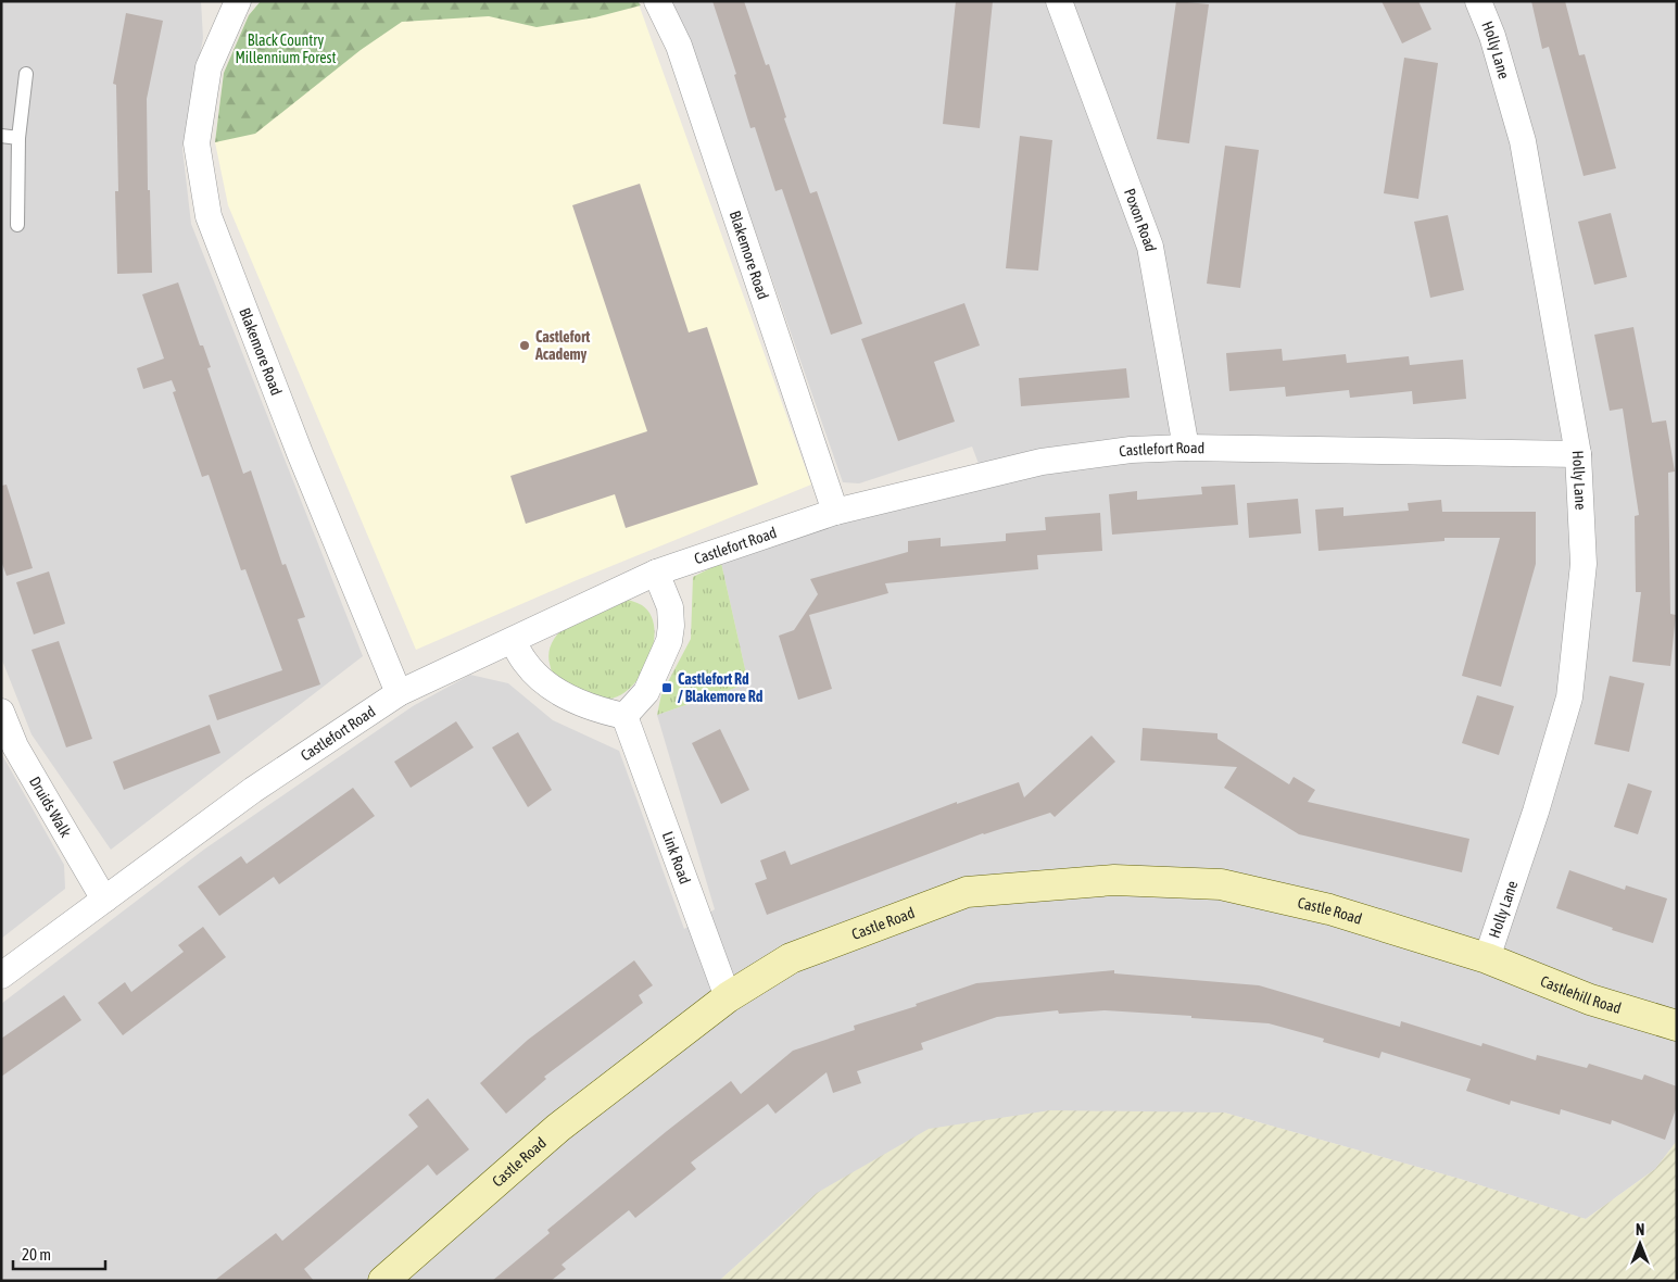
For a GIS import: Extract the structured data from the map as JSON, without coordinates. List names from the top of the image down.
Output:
{
  "streets": {
    "street": [
      "Holly Lane",
      "Poxon Road",
      "Blakemore Road",
      "Castlefort Road",
      "Druids Walk",
      "Link Road",
      "Castle Road",
      "Castlehill Road"
    ]
  },
  "crossings": [
    ["Holly Lane", "Castlefort Road"],
    ["Holly Lane", "Castle Road"],
    ["Holly Lane", "Castlehill Road"],
    ["Poxon Road", "Castlefort Road"],
    ["Blakemore Road", "Castlefort Road"],
    ["Castlefort Road", "Druids Walk"],
    ["Link Road", "Castle Road"],
    ["Castle Road", "Castlehill Road"]
  ],
  "parks": ["Black Country Millennium Forest"],
  "places": {
    "other": ["Castlefort Academy"],
    "transit": ["Castlefort Rd / Blakemore Rd"]
  },
  "scale_bar": "20 m",
  "north": "top"
}
